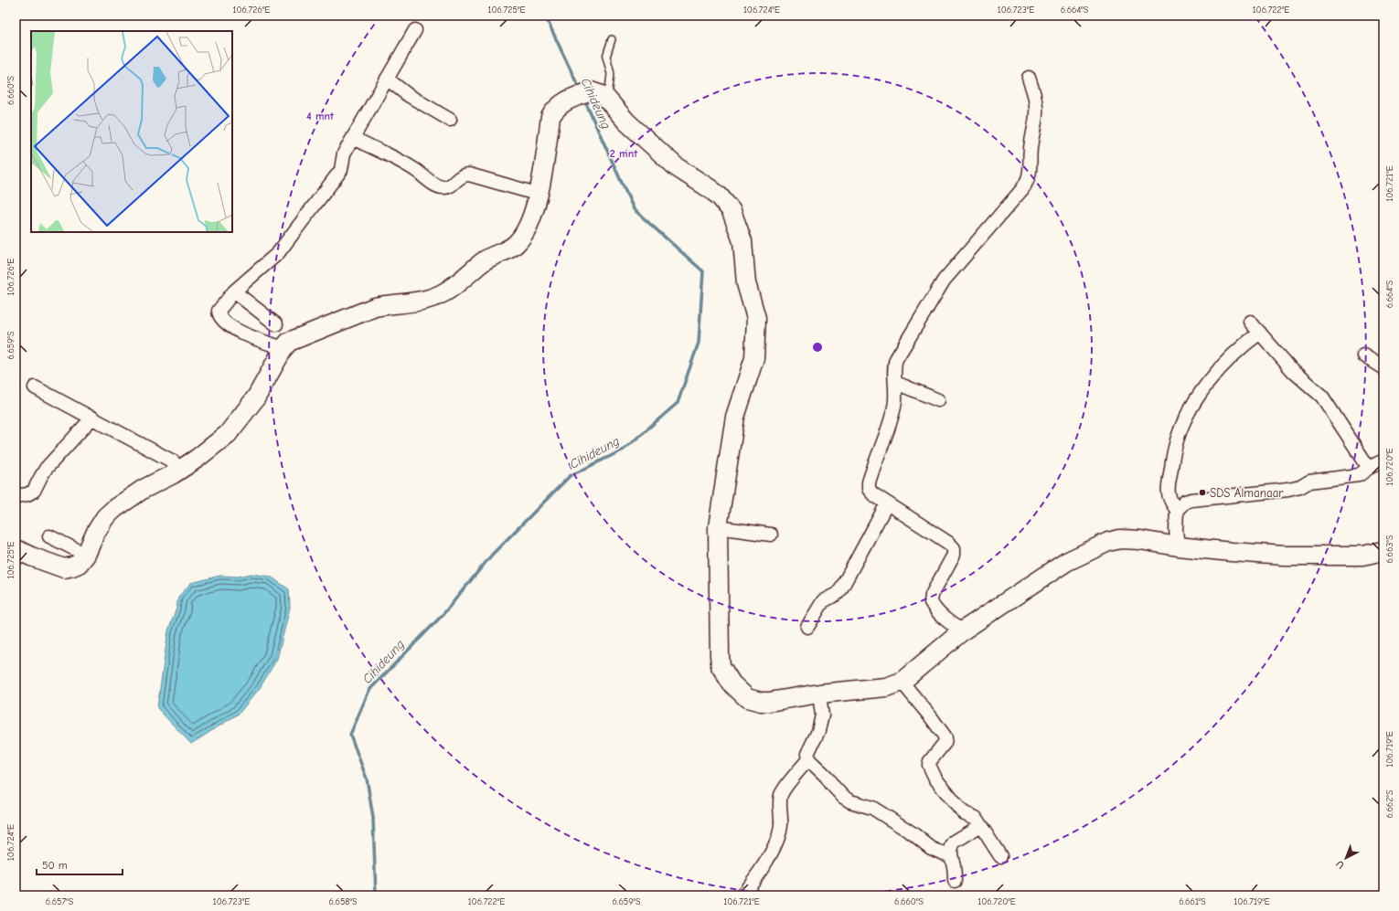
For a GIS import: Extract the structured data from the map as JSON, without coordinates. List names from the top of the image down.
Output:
{
  "water": ["Cihideung"],
  "places": ["SDS Almanaar"],
  "scale_bar": "50 m",
  "north": "bottom left",
  "coordinates": [
    "106.726°E",
    "106.725°E",
    "106.724°E",
    "106.723°E",
    "6.664°S",
    "106.722°E",
    "6.660°S",
    "106.721°E",
    "6.659°S",
    "106.720°E",
    "6.663°S",
    "106.719°E",
    "6.662°S",
    "6.657°S",
    "6.658°S",
    "6.661°S"
  ],
  "rings": ["4 mnt", "2 mnt"]
}
